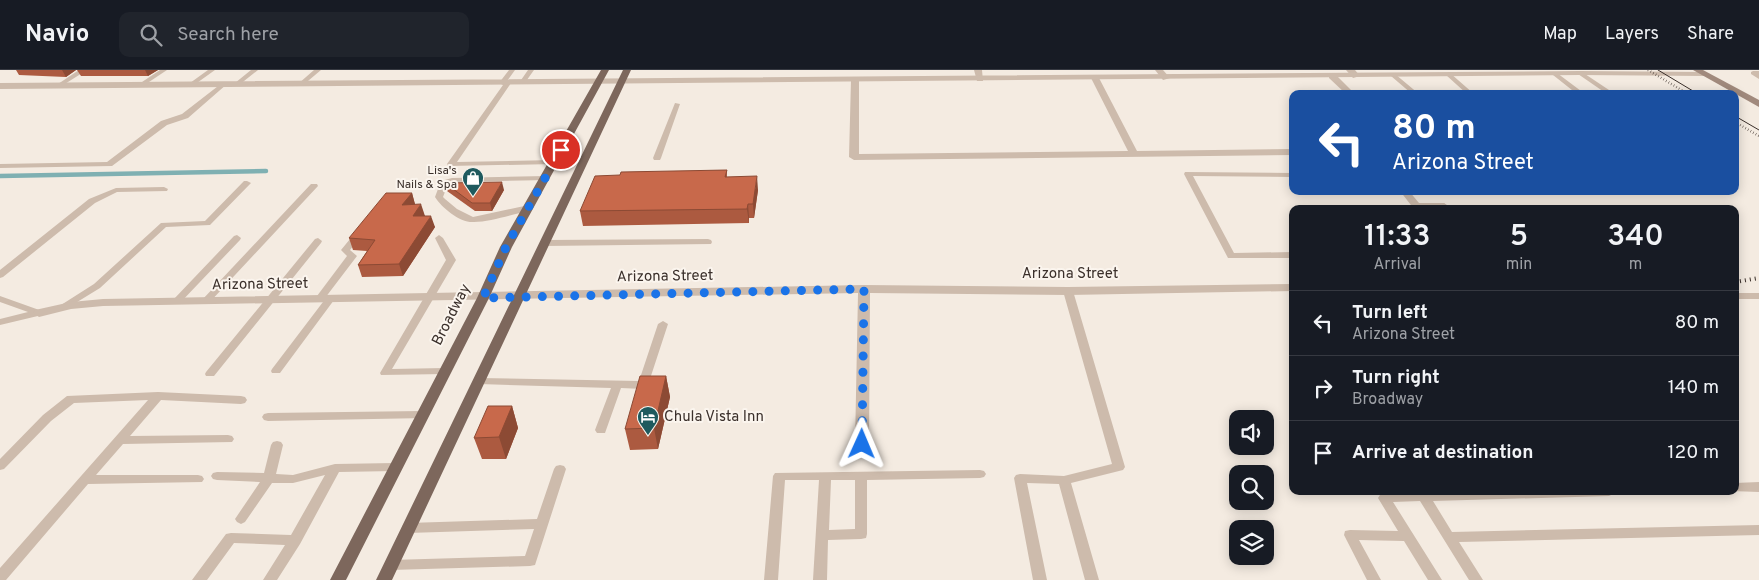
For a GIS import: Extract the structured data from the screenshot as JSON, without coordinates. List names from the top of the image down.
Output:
{
  "streets": {
    "main road": ["Broadway"],
    "street": ["Arizona Street"]
  },
  "crossings": [
    ["Arizona Street", "Broadway"]
  ],
  "places": {
    "shop": ["Lisa's Nails & Spa"],
    "hotel": ["Chula Vista Inn"]
  },
  "page": {
    "header": "Navio",
    "search": "Search here",
    "nav": ["Map", "Layers", "Share"],
    "turn": ["80 m", "Arizona Street"],
    "eta": [
      "11:33",
      "Arrival",
      "5",
      "min",
      "340",
      "m"
    ],
    "list": [
      {
        "name": "Turn left",
        "note": "Arizona Street",
        "value": "80 m"
      },
      {
        "name": "Turn right",
        "note": "Broadway",
        "value": "140 m"
      },
      {
        "name": "Arrive at destination",
        "value": "120 m"
      }
    ]
  }
}
